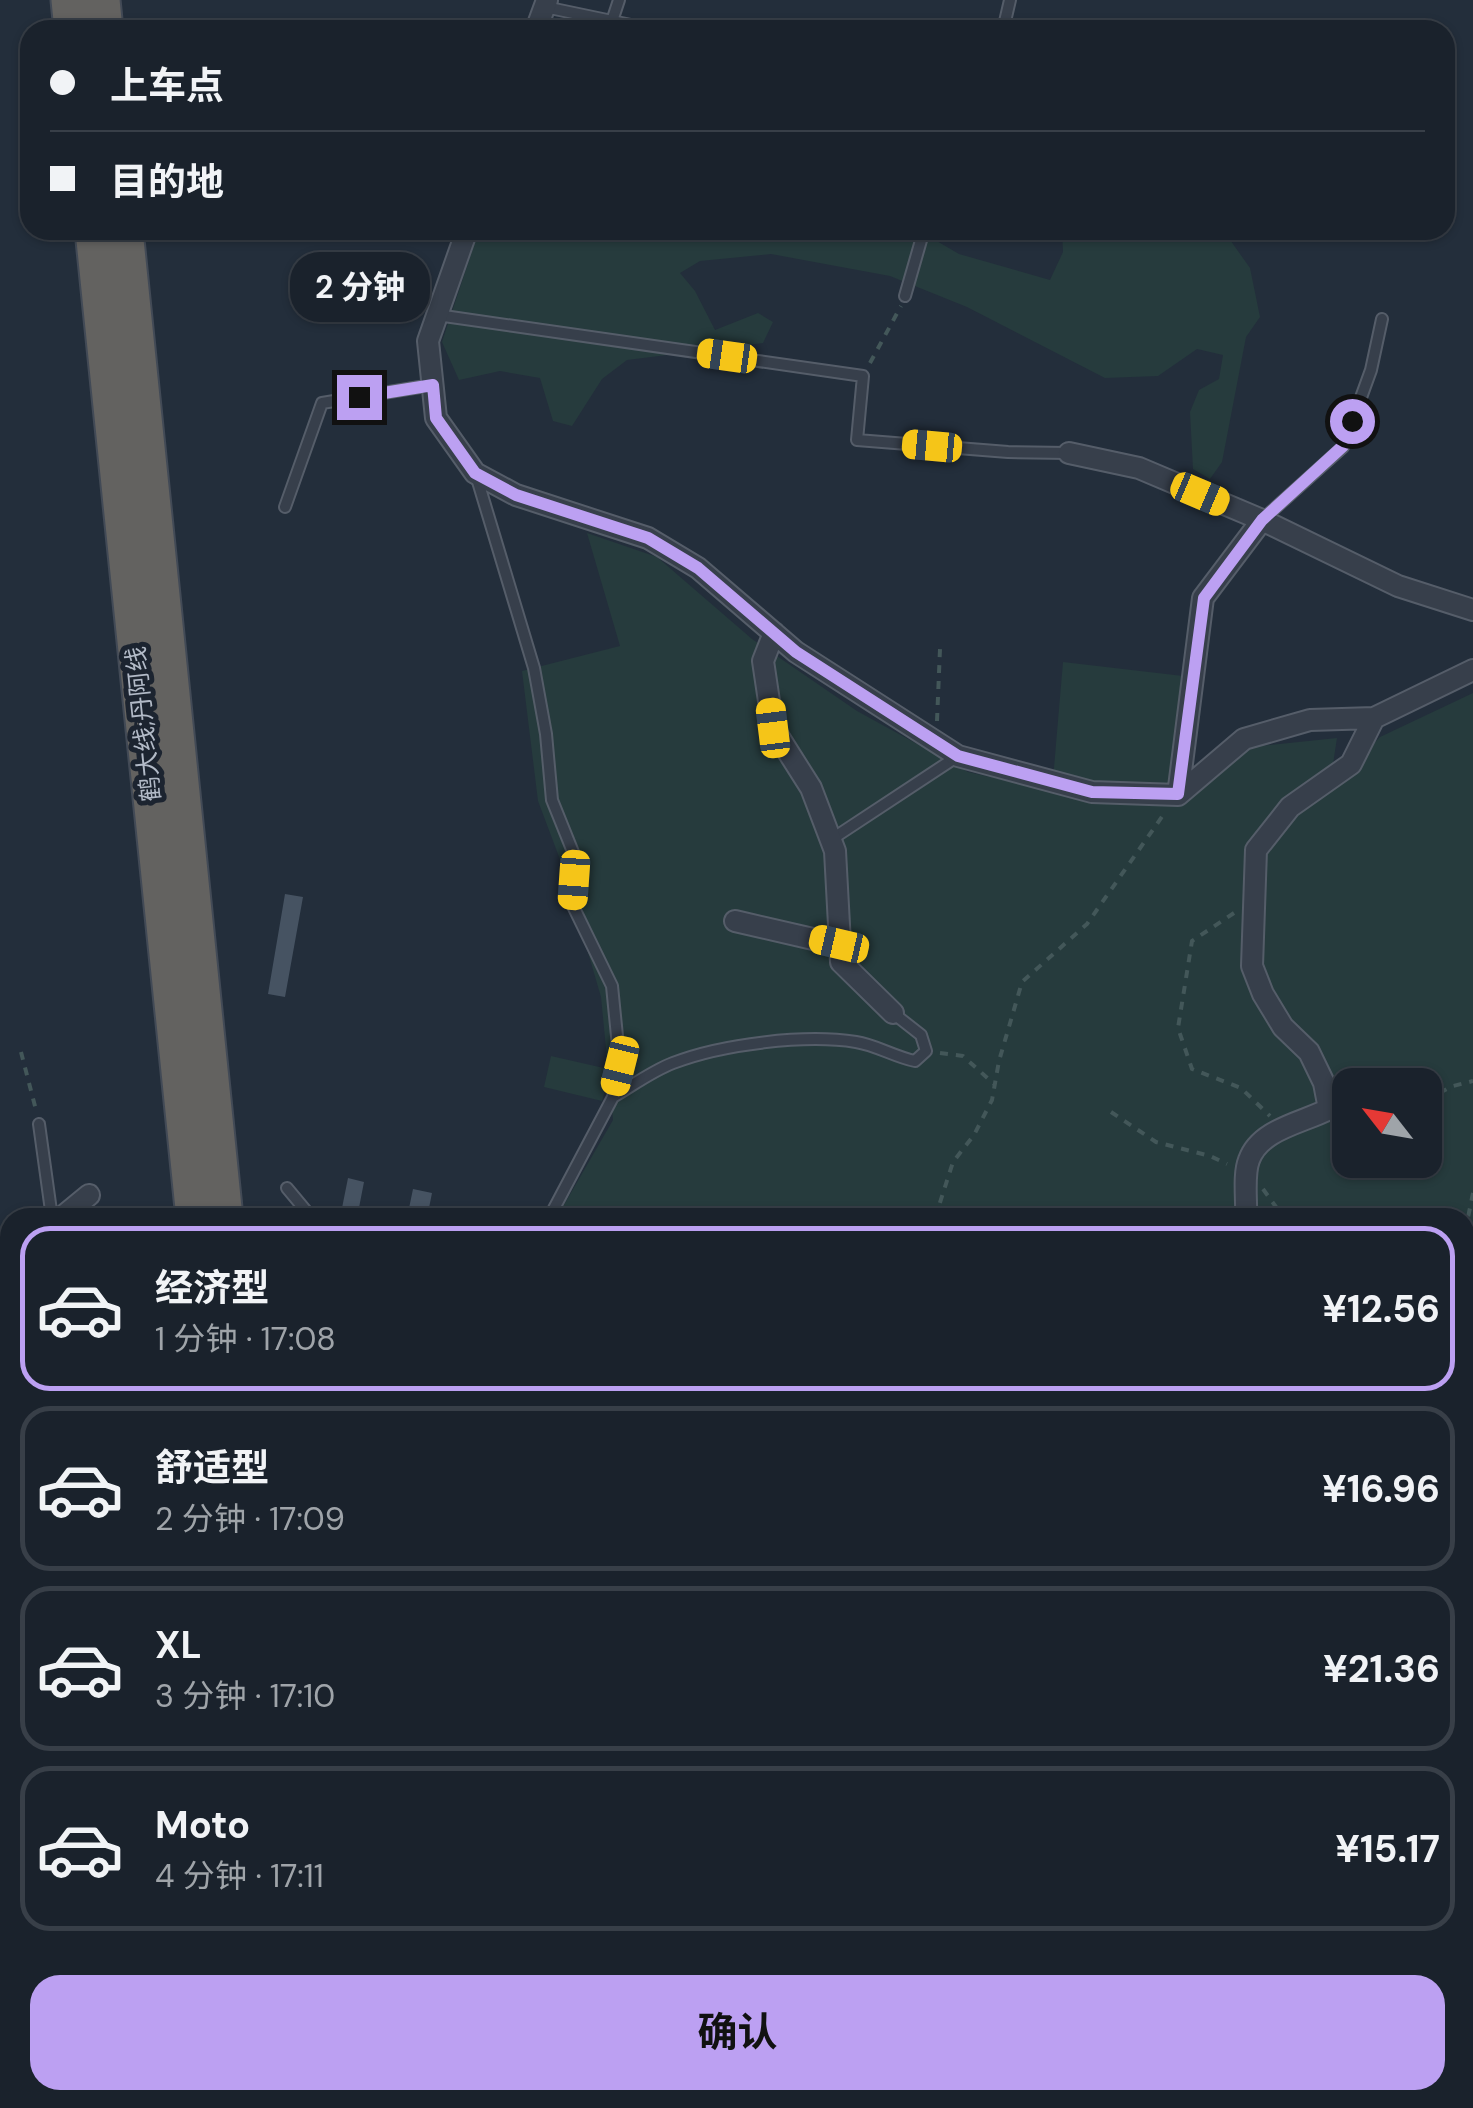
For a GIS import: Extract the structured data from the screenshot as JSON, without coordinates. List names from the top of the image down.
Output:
{
  "streets": {
    "highway": ["鹤大线;丹阿线"]
  },
  "north": "top left",
  "page": {
    "banner": ["上车点", "目的地"],
    "bubble": "2 分钟",
    "list": [
      {
        "name": "经济型",
        "note": "1 分钟 · 17:08",
        "value": "¥12.56"
      },
      {
        "name": "舒适型",
        "note": "2 分钟 · 17:09",
        "value": "¥16.96"
      },
      {
        "name": "XL",
        "note": "3 分钟 · 17:10",
        "value": "¥21.36"
      },
      {
        "name": "Moto",
        "note": "4 分钟 · 17:11",
        "value": "¥15.17"
      }
    ],
    "buttons": "确认"
  }
}
